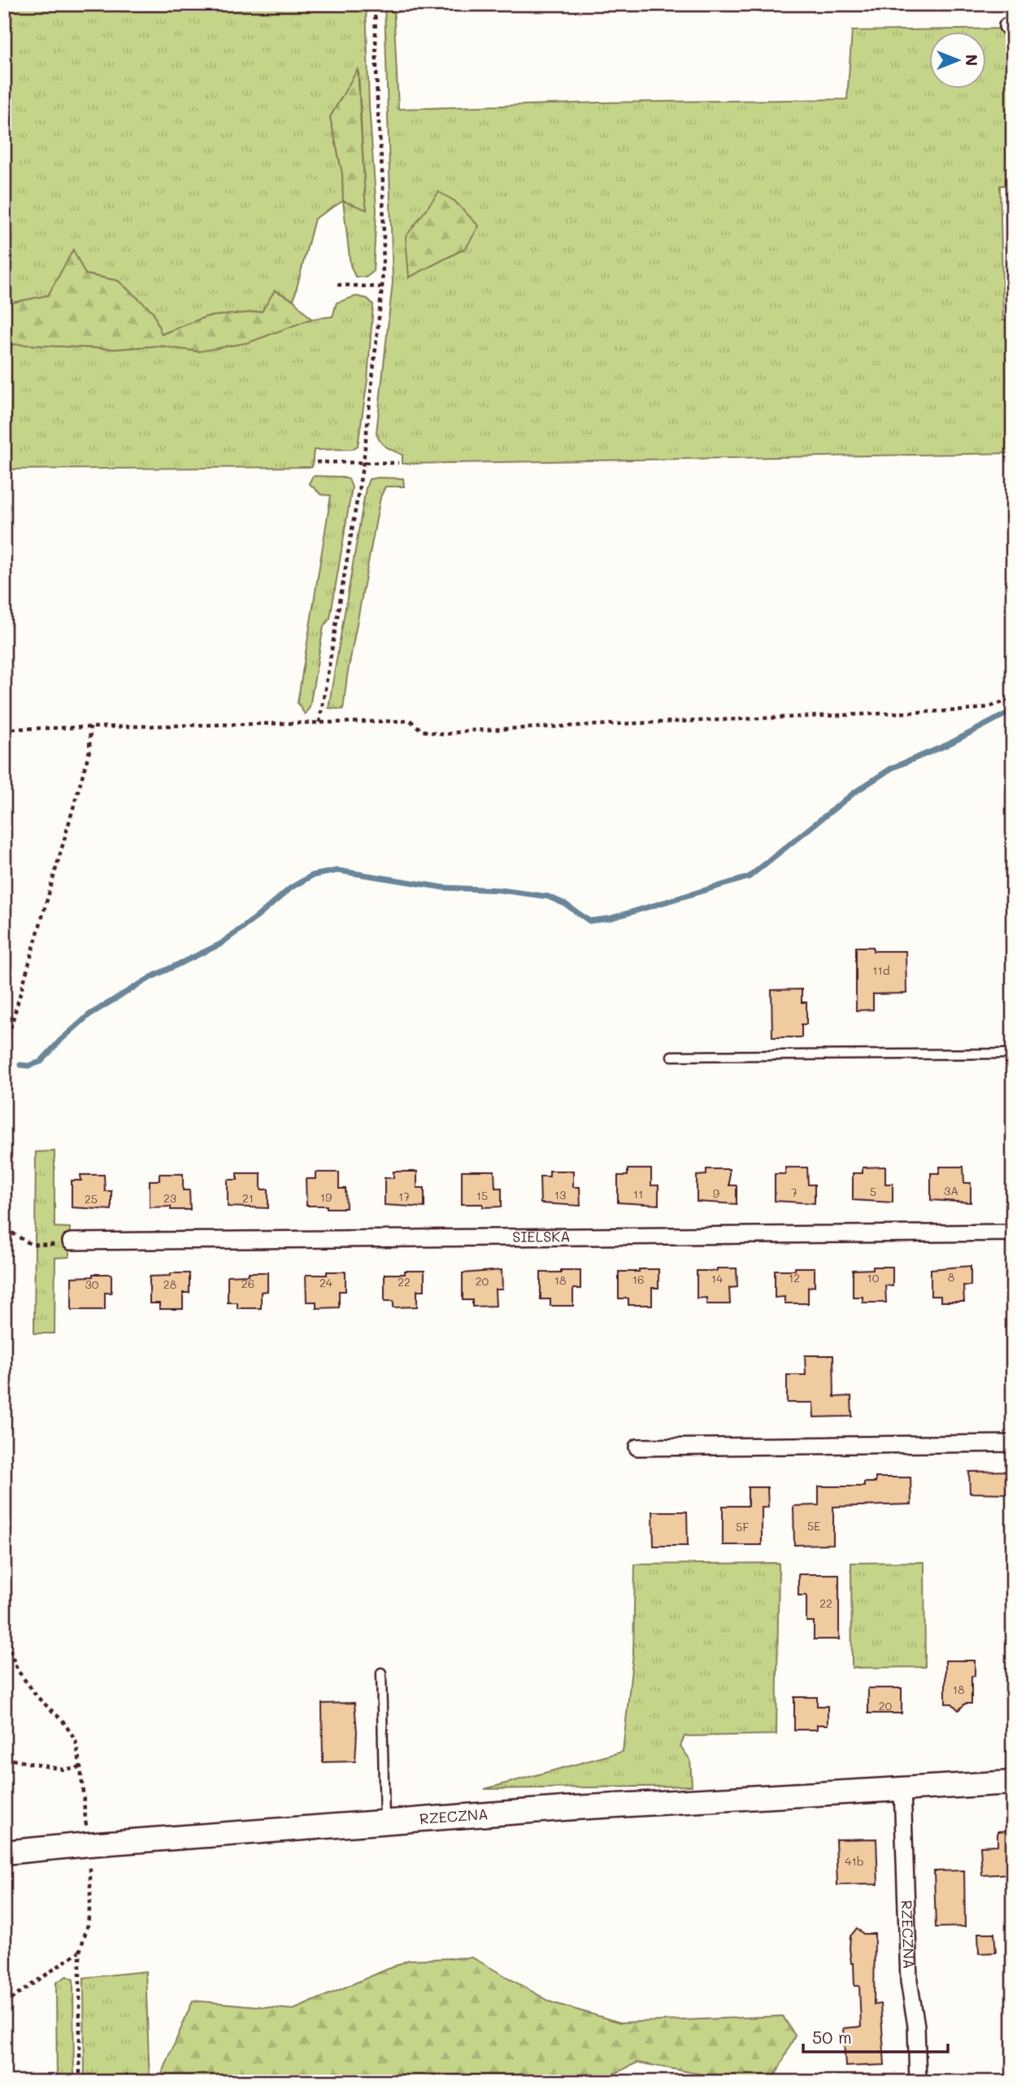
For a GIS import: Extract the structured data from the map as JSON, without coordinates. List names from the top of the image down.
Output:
{
  "streets": {
    "street": ["SIELSKA", "RZECZNA"]
  },
  "house_numbers": [
    "11d",
    "3A",
    "5",
    "7",
    "9",
    "11",
    "13",
    "15",
    "17",
    "19",
    "23",
    "21",
    "25",
    "8",
    "12",
    "10",
    "14",
    "16",
    "18",
    "20",
    "22",
    "24",
    "26",
    "30",
    "28",
    "5E",
    "5F",
    "22",
    "18",
    "20",
    "41b"
  ],
  "scale_bar": "50 m",
  "north": "right"
}
